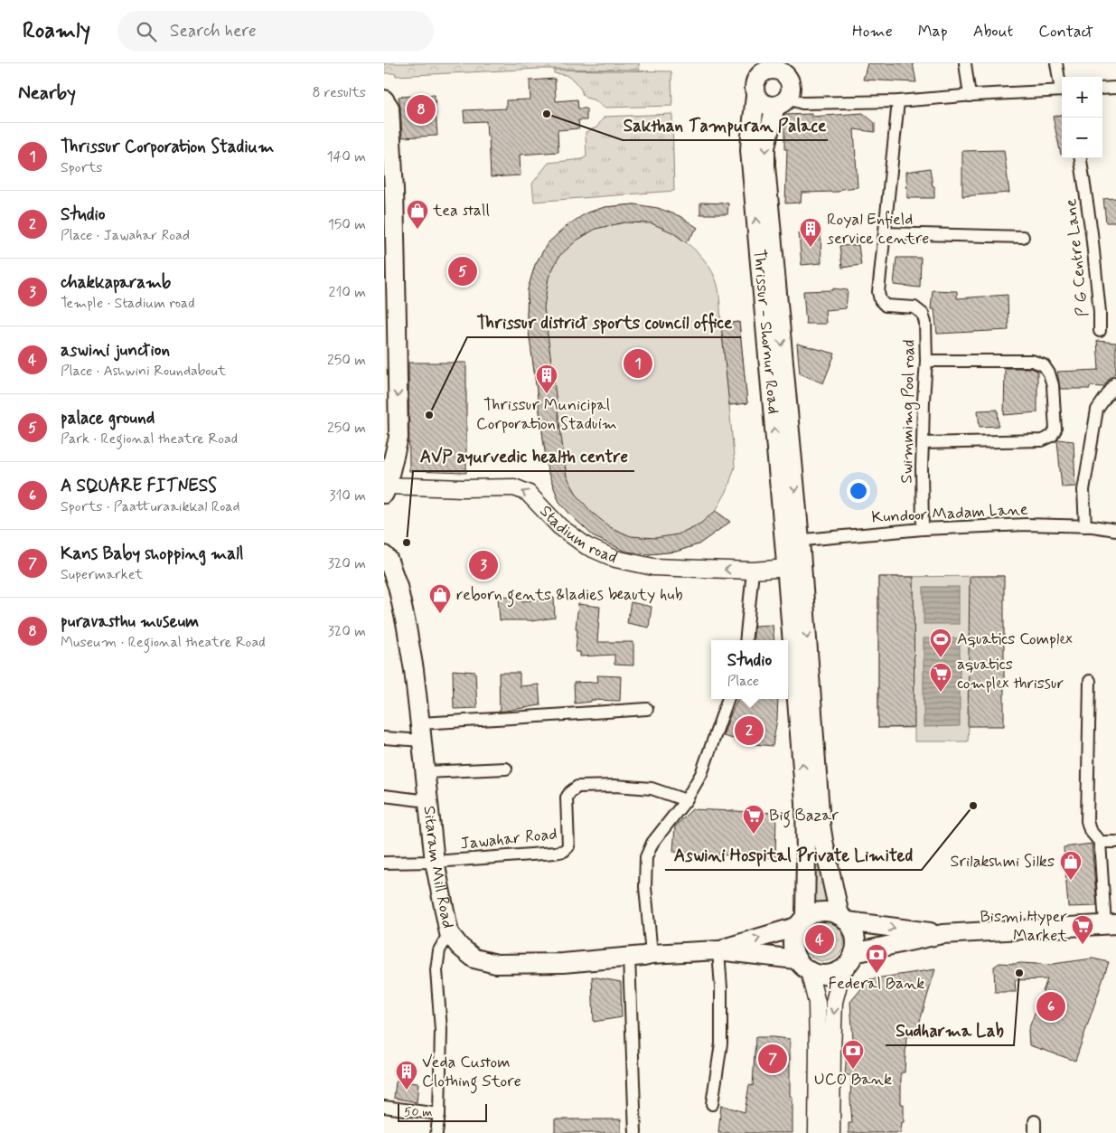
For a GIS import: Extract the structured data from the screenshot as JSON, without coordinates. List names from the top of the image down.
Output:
{
  "streets": {
    "main road": ["Thrissur - Shornur Road", "Stadium road", "Sitaram Mill Road"],
    "street": [
      "P G Centre Lane",
      "Swimmimg Pool road",
      "Kundoor Madam Lane",
      "Jawahar Road"
    ]
  },
  "crossings": [
    ["Thrissur - Shornur Road", "Kundoor Madam Lane"],
    ["Thrissur - Shornur Road", "Stadium road"],
    ["Swimmimg Pool road", "Kundoor Madam Lane"],
    ["Jawahar Road", "Sitaram Mill Road"]
  ],
  "one_way": ["Stadium road"],
  "places": {
    "other": [
      "Sakthan Tampuran Palace",
      "Thrissur district sports council office",
      "AVP ayurvedic health centre",
      "Aswini Hospital Private Limited",
      "Sudharma Lab"
    ],
    "shop": ["tea stall", "reborn gents &ladies beauty hub", "Srilakshmi Silks"],
    "building": ["Royal Enfield service centre", "Thrissur Municipal Corporation Staduim", "Veda Custom Clothing Store"],
    "sports": ["Aquatics Complex"],
    "supermarket": ["aquatics complex thrissur", "Big Bazar", "Bismi Hyper Market"],
    "bank": ["Federal Bank", "UCO Bank"]
  },
  "scale_bar": "50 m",
  "page": {
    "header": "Roamly",
    "search": "Search here",
    "nav": [
      "Home",
      "Map",
      "About",
      "Contact"
    ],
    "heading": ["Nearby", "8 results"],
    "map_buttons": ["+", "−"],
    "pins": [
      "8",
      "5",
      "1",
      "3",
      "2",
      "4",
      "6",
      "7"
    ],
    "list": [
      {
        "mark": "1",
        "name": "Thrissur Corporation Stadium",
        "note": "Sports",
        "value": "140 m"
      },
      {
        "mark": "2",
        "name": "Studio",
        "note": "Place · Jawahar Road",
        "value": "150 m"
      },
      {
        "mark": "3",
        "name": "chakkaparamb",
        "note": "Temple · Stadium road",
        "value": "210 m"
      },
      {
        "mark": "4",
        "name": "aswini junction",
        "note": "Place · Ashwini Roundabout",
        "value": "250 m"
      },
      {
        "mark": "5",
        "name": "palace ground",
        "note": "Park · Regional theatre Road",
        "value": "250 m"
      },
      {
        "mark": "6",
        "name": "A SQUARE FITNESS",
        "note": "Sports · Paatturaaikkal Road",
        "value": "310 m"
      },
      {
        "mark": "7",
        "name": "Kans Baby shopping mall",
        "note": "Supermarket",
        "value": "320 m"
      },
      {
        "mark": "8",
        "name": "puravasthu museum",
        "note": "Museum · Regional theatre Road",
        "value": "320 m"
      }
    ],
    "popup": ["Studio", "Place"],
    "scale": "50 m"
  }
}
